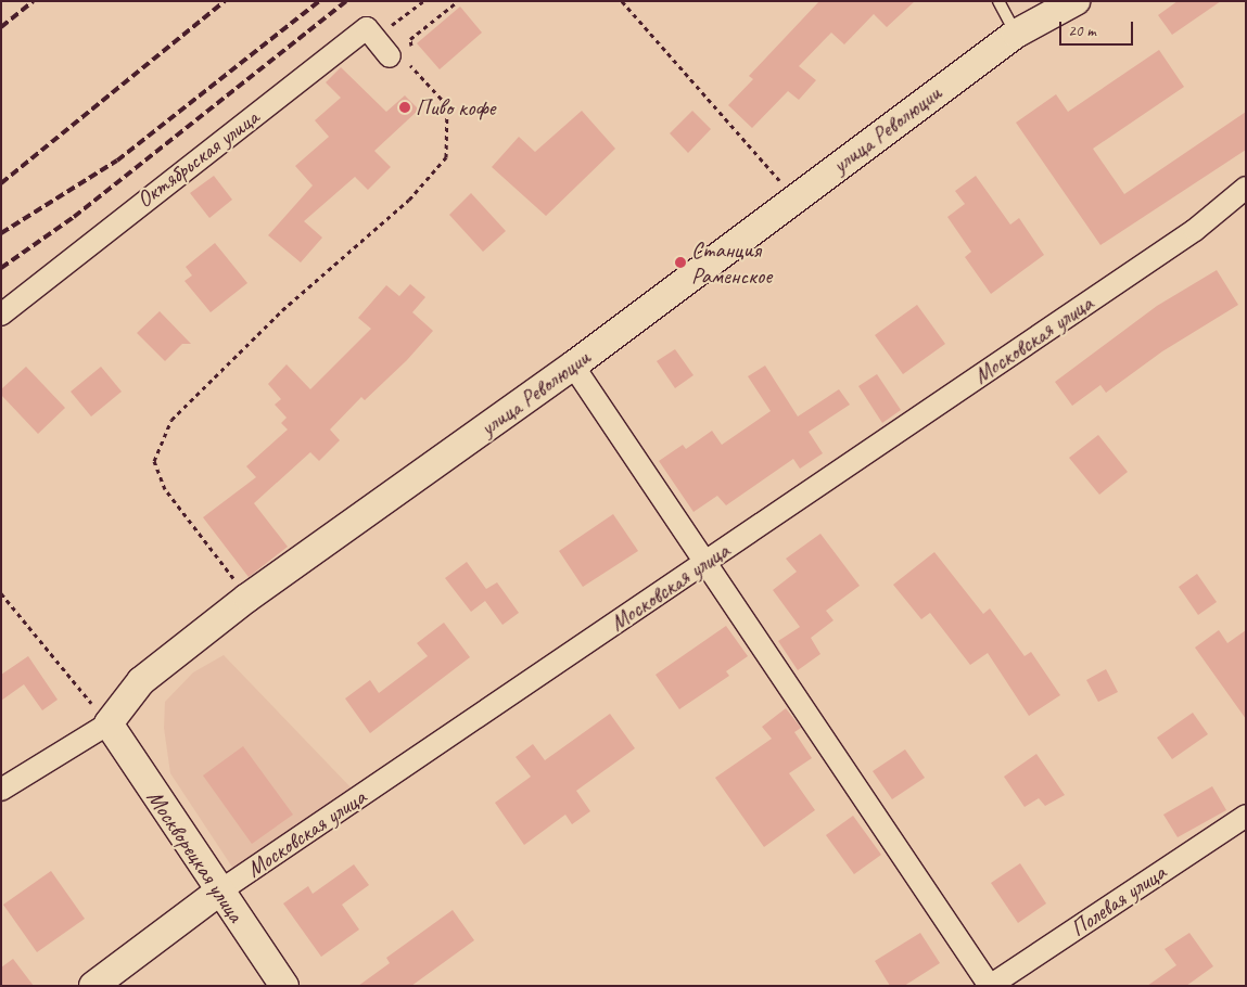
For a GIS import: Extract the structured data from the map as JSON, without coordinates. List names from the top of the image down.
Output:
{
  "streets": {
    "street": [
      "улица Революции",
      "Октябрьская улица",
      "Московская улица",
      "Москворецкая улица",
      "Полевая улица"
    ]
  },
  "crossings": [
    ["улица Революции", "Москворецкая улица"],
    ["Московская улица", "Москворецкая улица"]
  ],
  "places": ["Пиво кофе", "Станция Раменское"],
  "scale_bar": "20 m"
}
